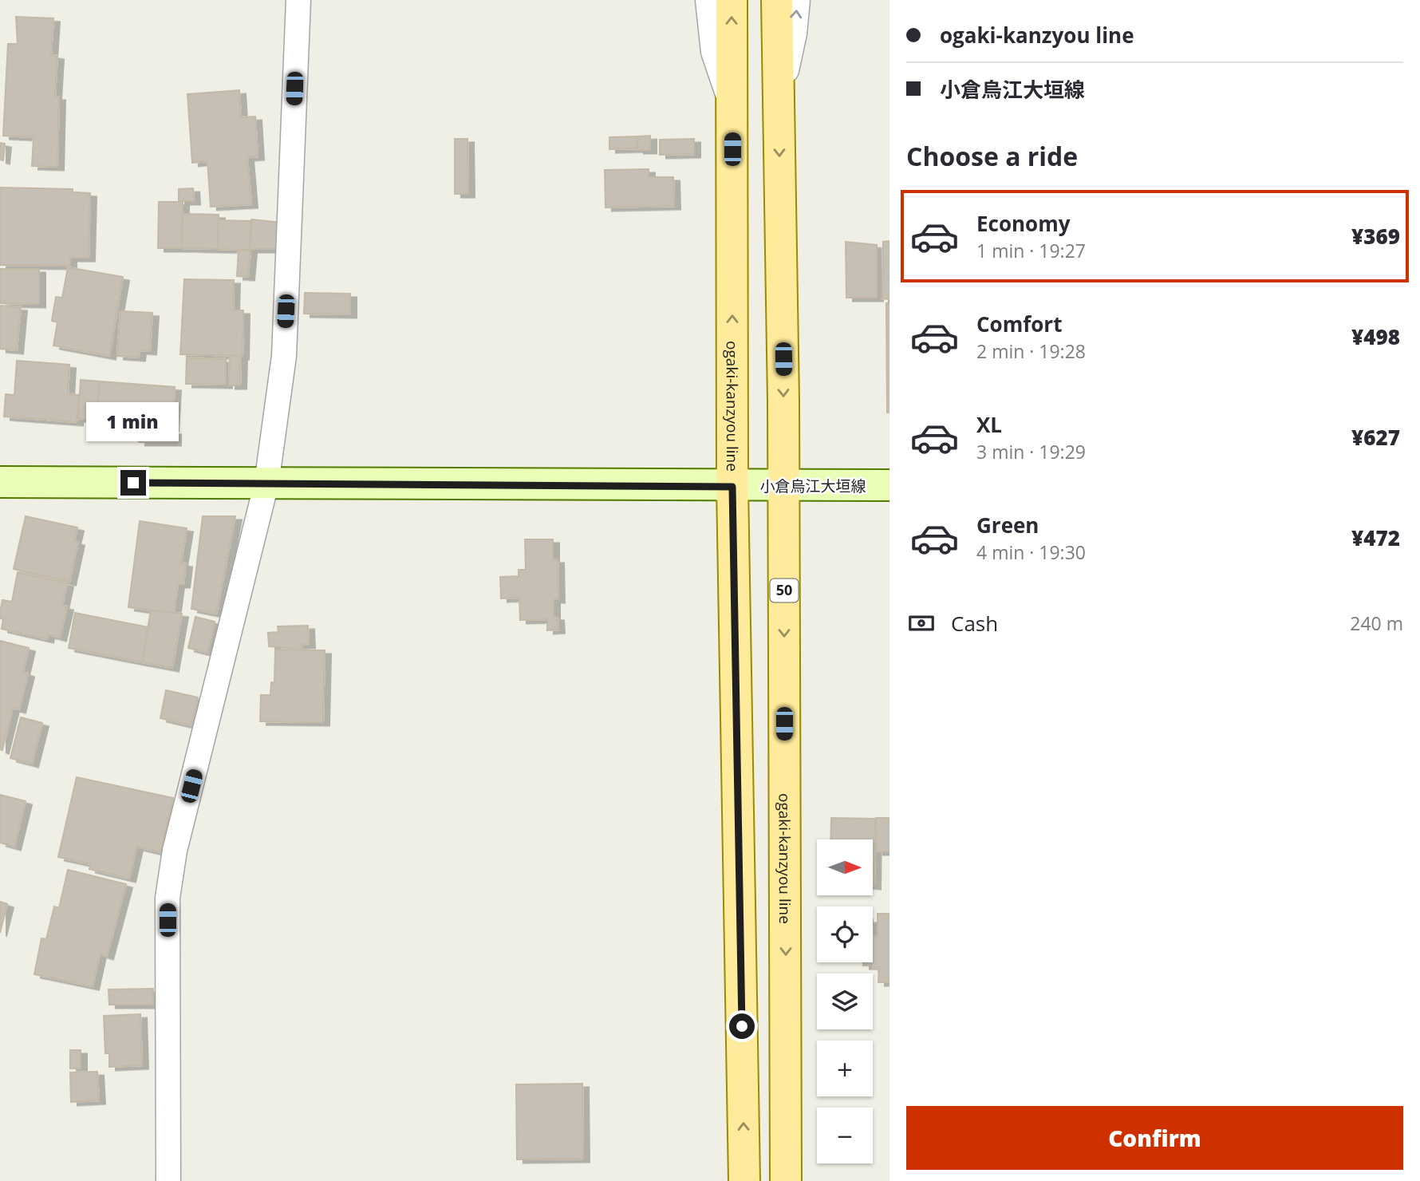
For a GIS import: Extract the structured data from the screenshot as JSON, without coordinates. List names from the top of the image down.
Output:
{
  "streets": {
    "main road": ["ogaki-kanzyou line", "小倉烏江大垣線", "50"]
  },
  "crossings": [
    ["ogaki-kanzyou line", "小倉烏江大垣線"]
  ],
  "north": "right",
  "page": {
    "banner": ["ogaki-kanzyou line", "小倉烏江大垣線"],
    "heading": "Choose a ride",
    "list": [
      {
        "name": "Economy",
        "note": "1 min · 19:27",
        "value": "¥369"
      },
      {
        "name": "Comfort",
        "note": "2 min · 19:28",
        "value": "¥498"
      },
      {
        "name": "XL",
        "note": "3 min · 19:29",
        "value": "¥627"
      },
      {
        "name": "Green",
        "note": "4 min · 19:30",
        "value": "¥472"
      }
    ],
    "bubble": "1 min",
    "pay": ["Cash", "240 m"],
    "map_buttons": ["+", "−"],
    "buttons": "Confirm"
  }
}
